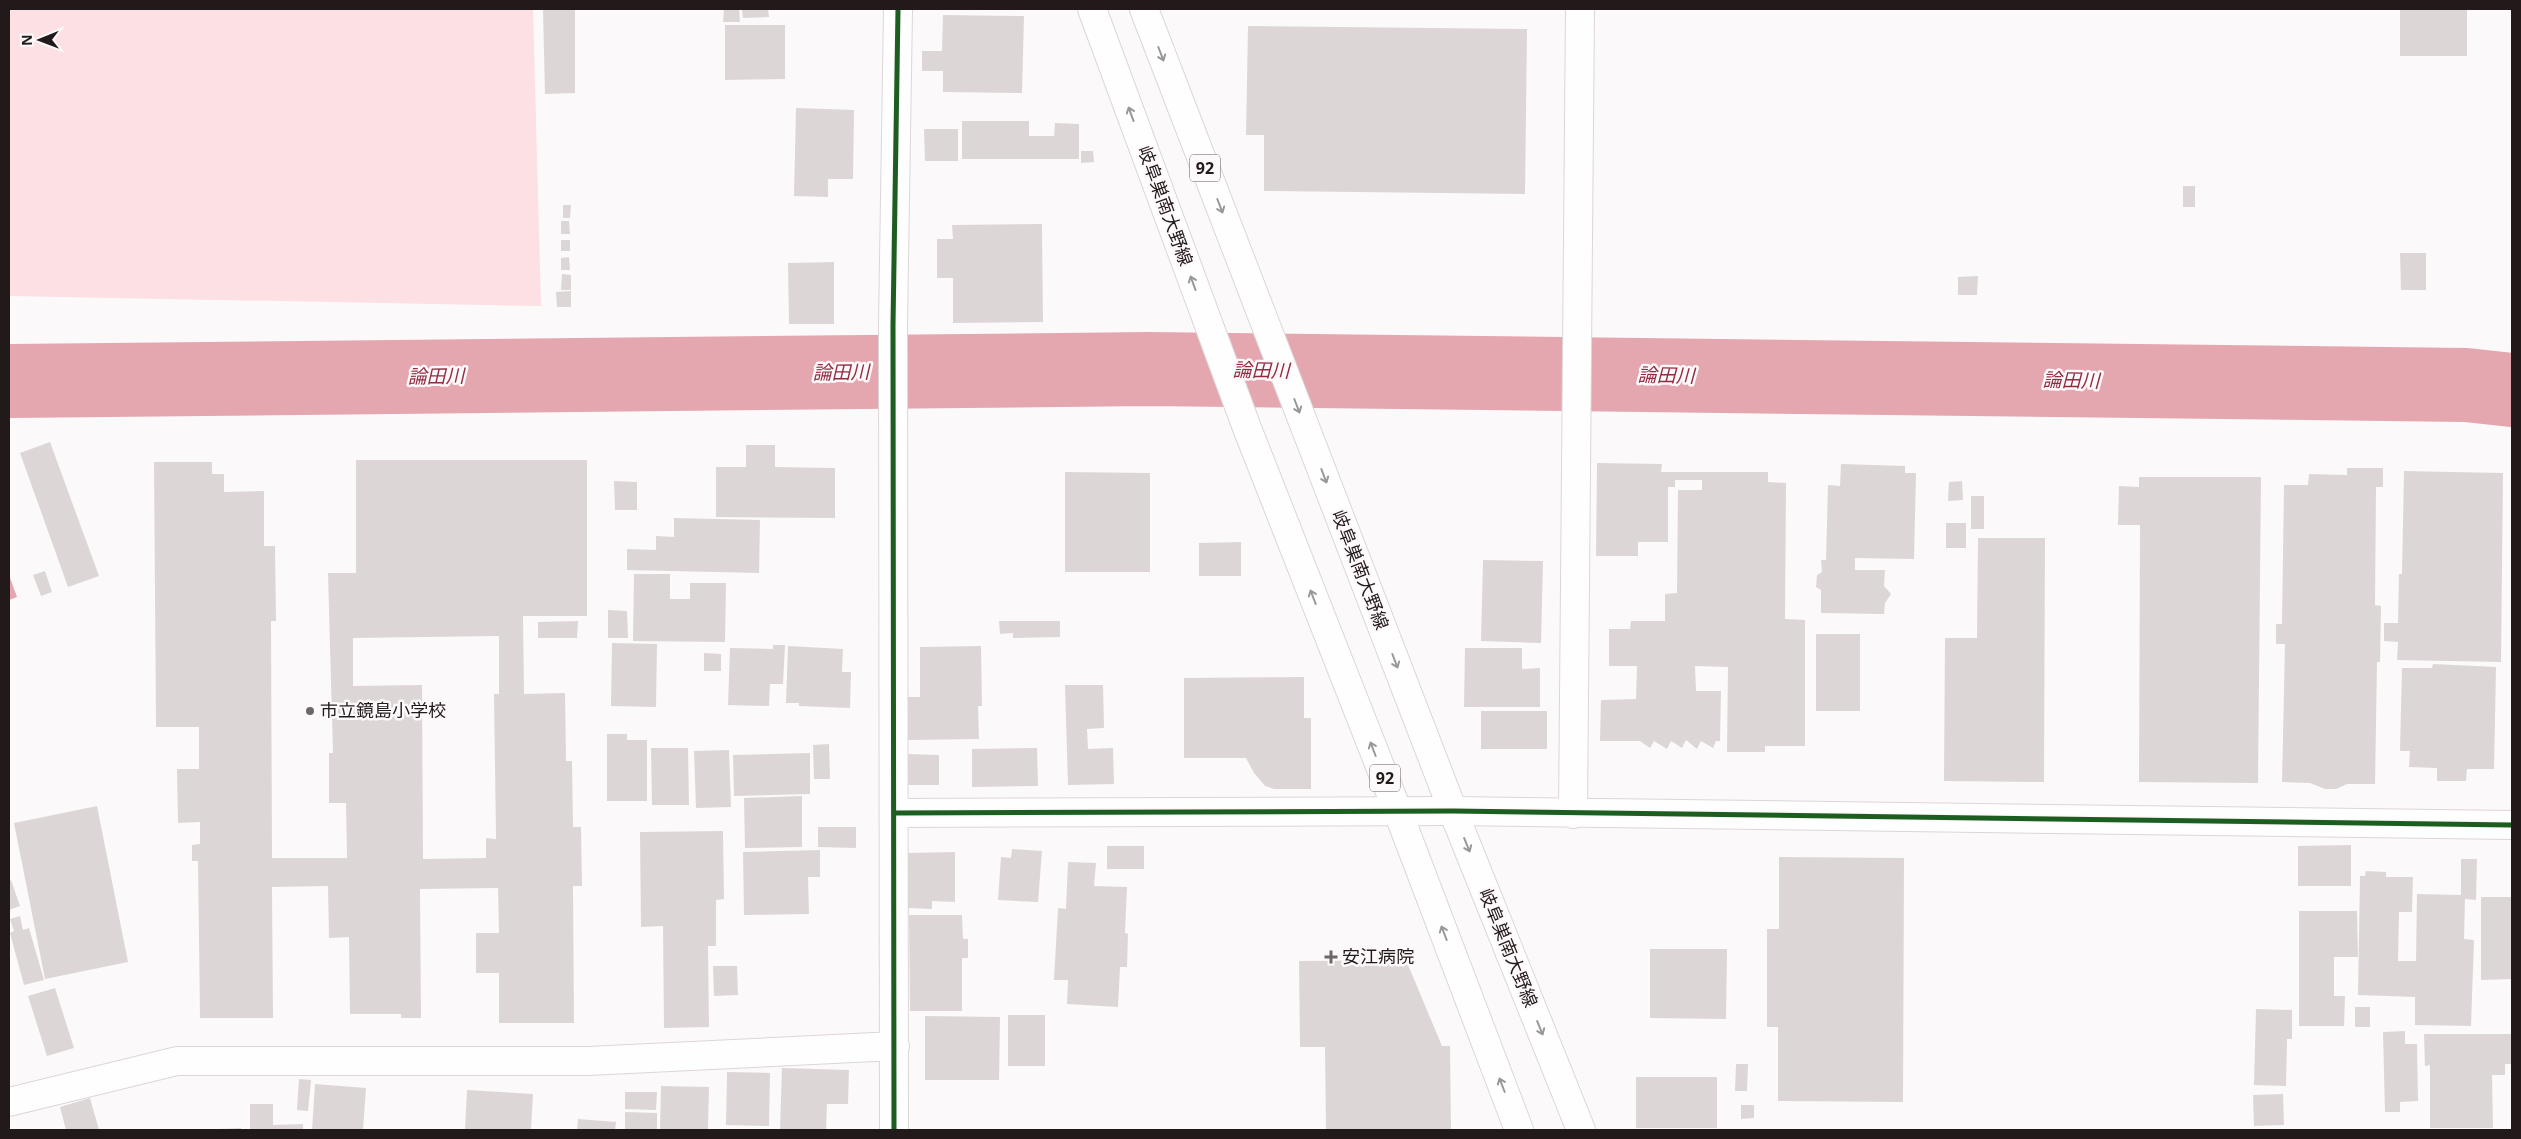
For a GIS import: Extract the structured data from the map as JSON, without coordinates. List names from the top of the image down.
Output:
{
  "streets": {
    "street": ["92", "岐阜巣南大野線"]
  },
  "water": ["論田川"],
  "places": {
    "other": ["市立鏡島小学校"],
    "health": ["安江病院"]
  },
  "north": "left"
}
